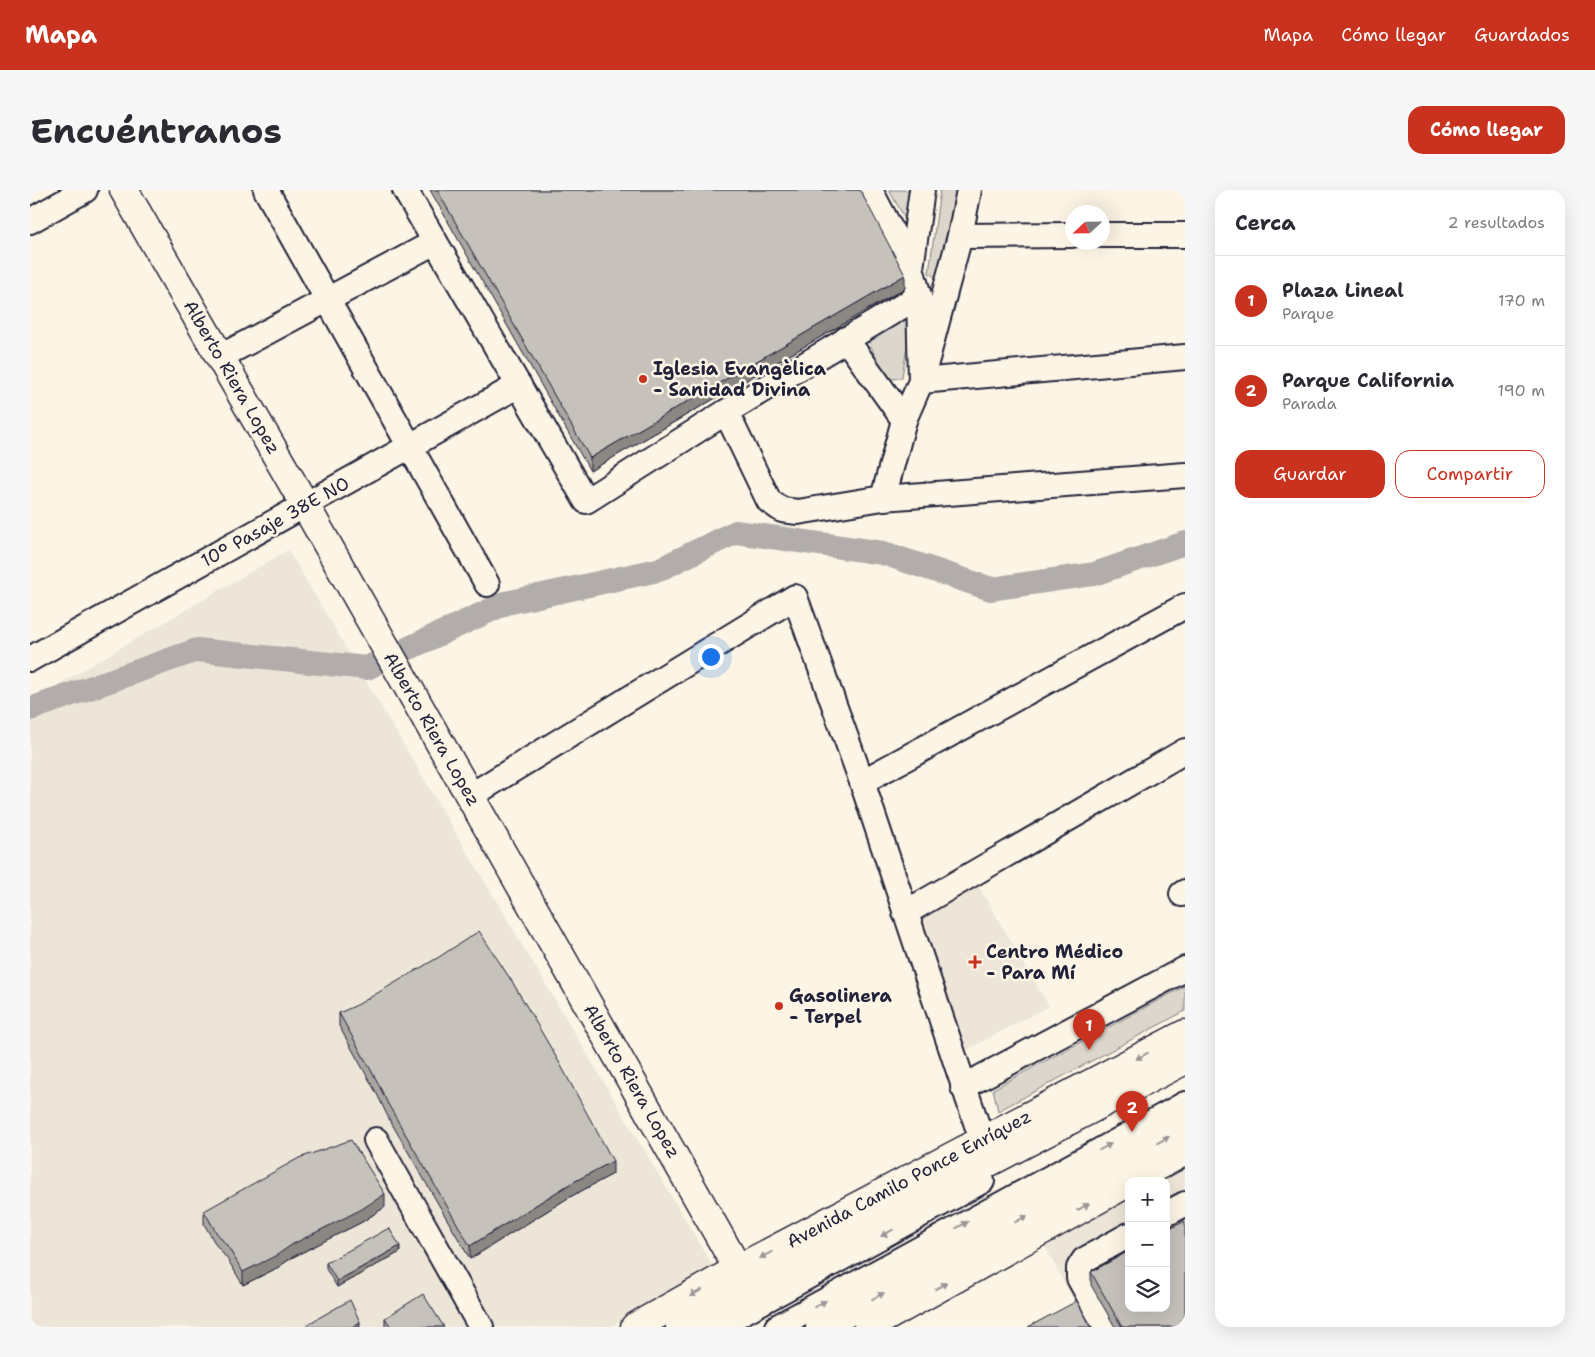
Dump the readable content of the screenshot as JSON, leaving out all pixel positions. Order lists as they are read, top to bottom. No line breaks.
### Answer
{"streets":{"main road":["Alberto Riera Lopez","Avenida Camilo Ponce Enríquez"],"street":["10° Pasaje 38E NO"]},"crossings":[["Alberto Riera Lopez","10° Pasaje 38E NO"],["Alberto Riera Lopez","Avenida Camilo Ponce Enríquez"]],"places":{"other":["Iglesia Evangèlica - Sanidad Divina","Gasolinera - Terpel"],"health":["Centro Médico - Para Mí"]},"north":"left","page":{"header":"Mapa","nav":["Mapa","Cómo llegar","Guardados"],"buttons":["Cómo llegar",["Guardar","Compartir"]],"title":"Encuéntranos","heading":["Cerca","2 resultados"],"list":[{"mark":"1","name":"Plaza Lineal","note":"Parque","value":"170 m"},{"mark":"2","name":"Parque California","note":"Parada","value":"190 m"}],"pins":["1","2"],"map_buttons":["+","−"]}}
